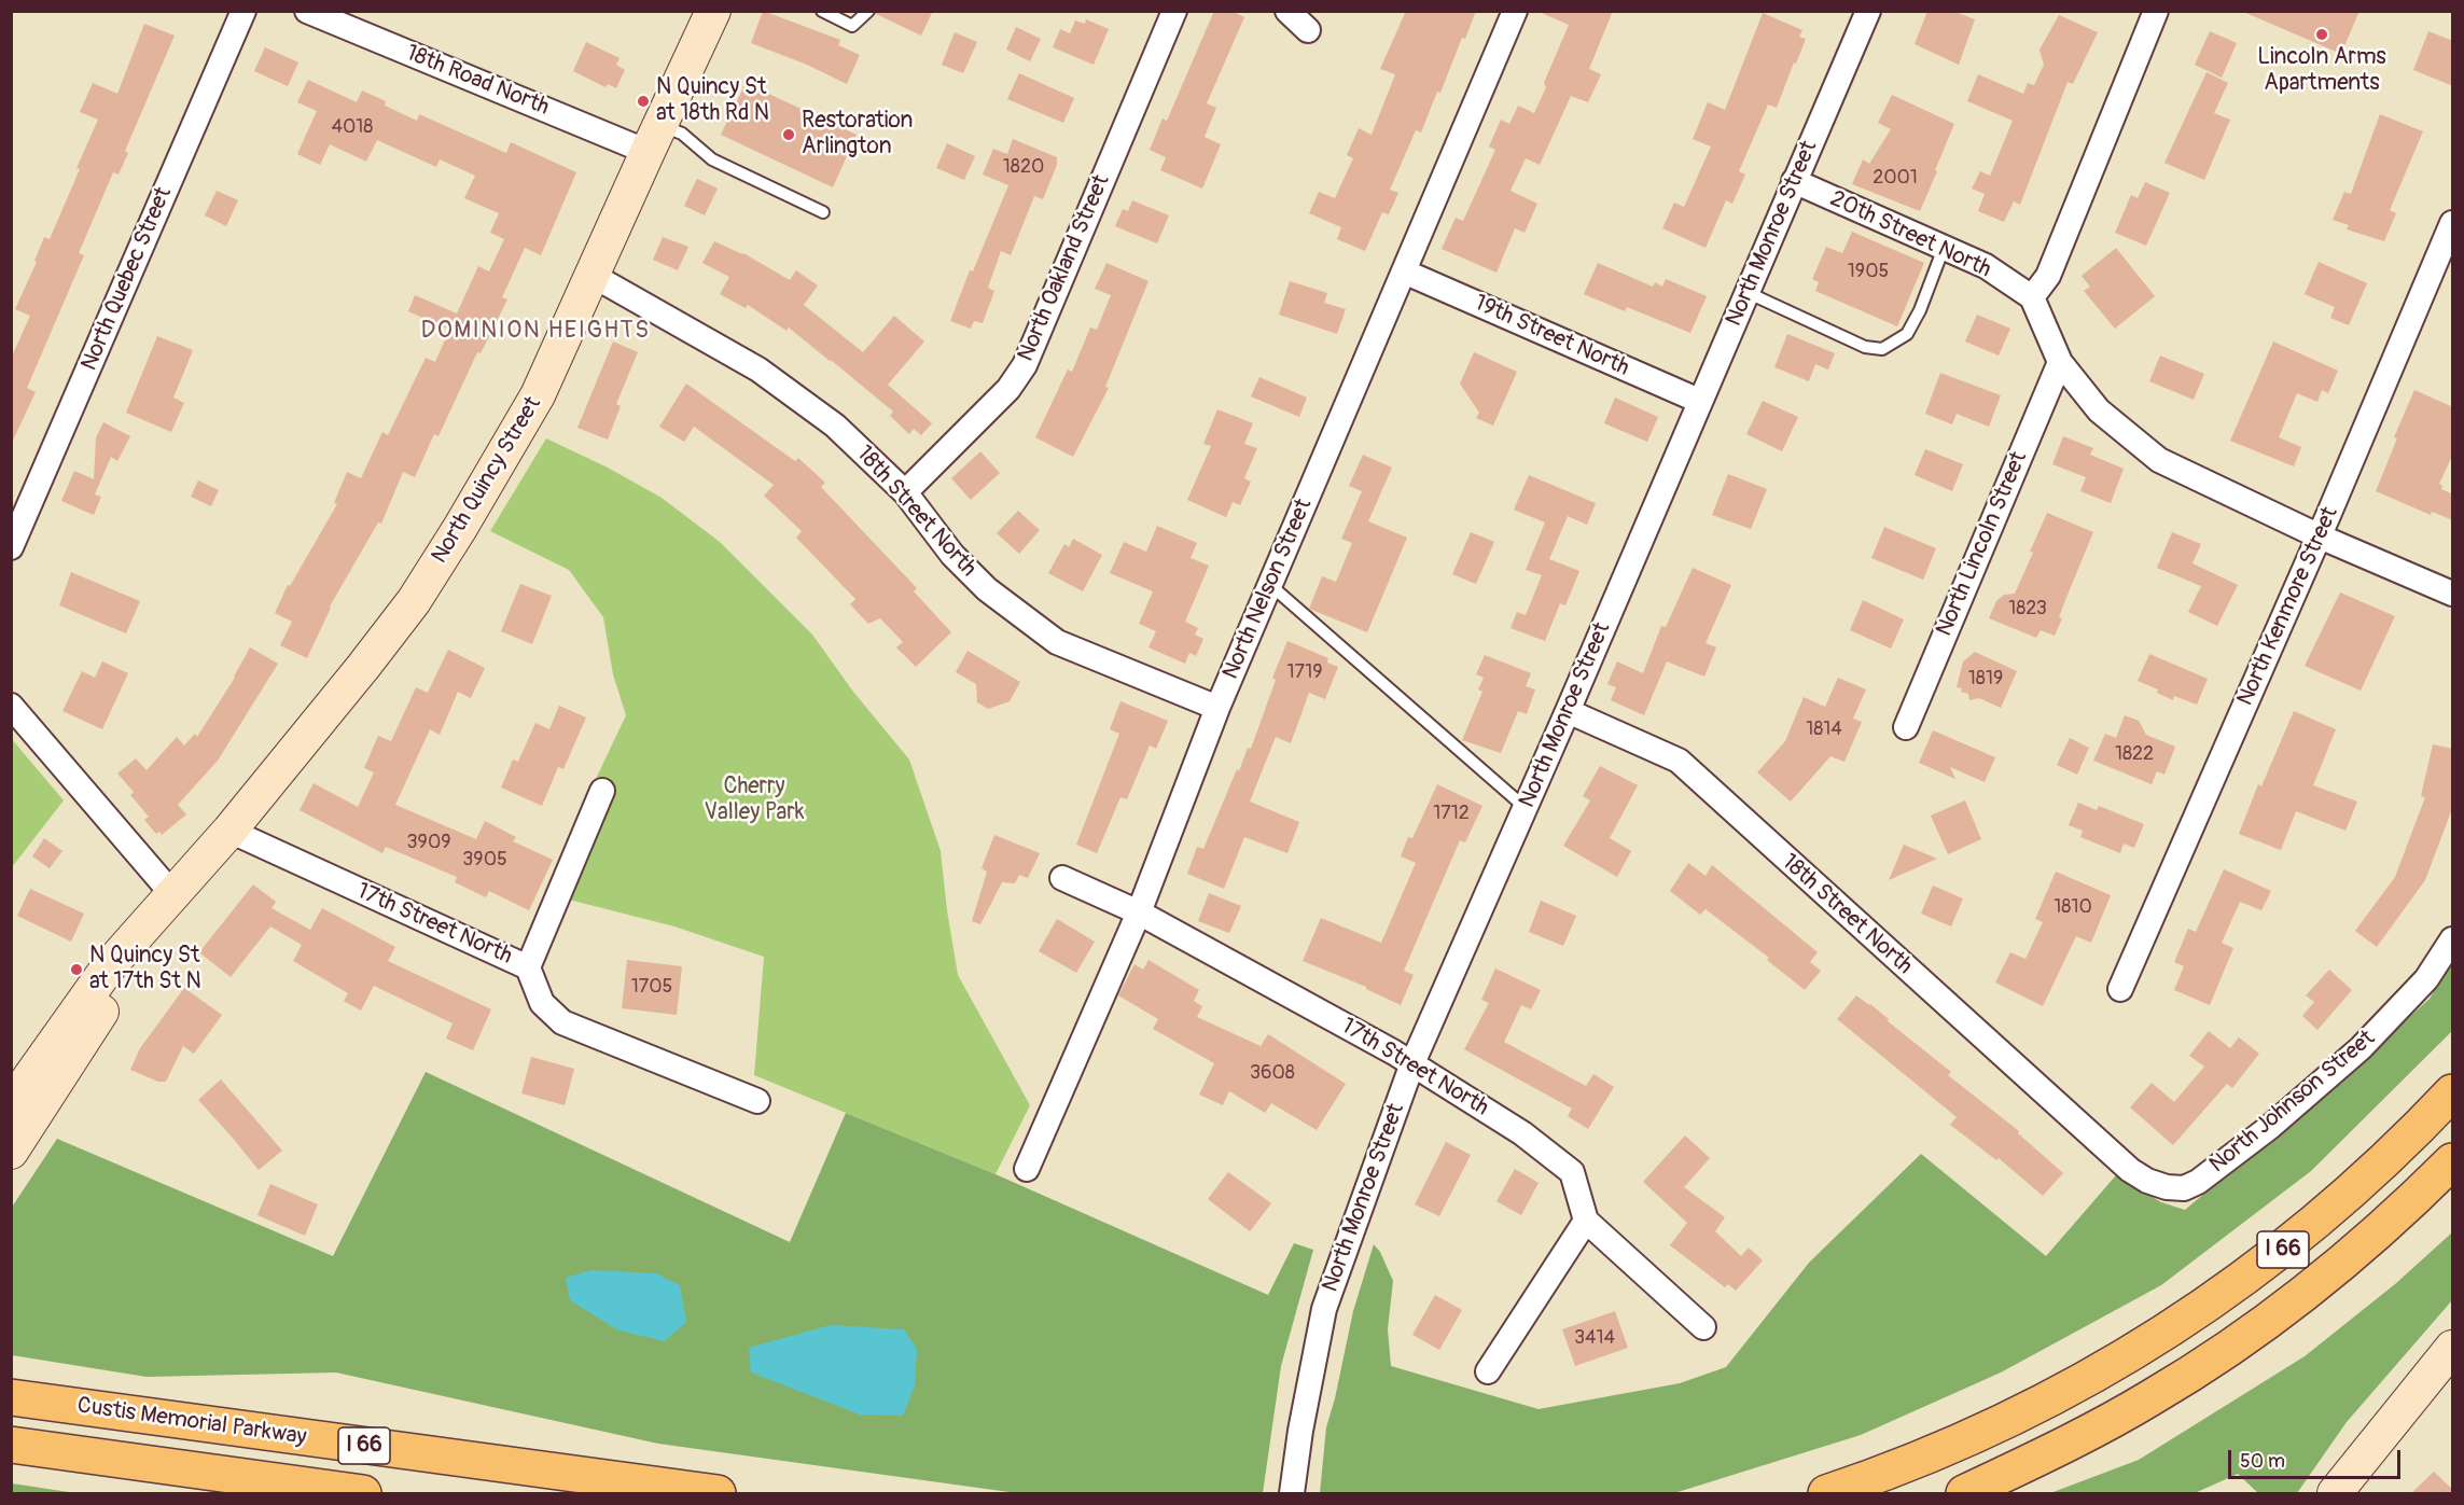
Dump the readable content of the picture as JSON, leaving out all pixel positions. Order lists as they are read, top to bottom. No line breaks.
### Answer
{"streets":{"highway":["I 66","Custis Memorial Parkway"],"main road":["North Quincy Street"],"street":["18th Road North","North Monroe Street","20th Street North","North Oakland Street","North Quebec Street","19th Street North","18th Street North","North Lincoln Street","North Nelson Street","North Kenmore Street","17th Street North","North Johnson Street"]},"crossings":[["18th Road North","North Quincy Street"],["North Monroe Street","20th Street North"],["North Monroe Street","19th Street North"],["North Monroe Street","18th Street North"],["North Monroe Street","17th Street North"],["North Oakland Street","18th Street North"],["19th Street North","North Nelson Street"],["North Quincy Street","18th Street North"],["North Quincy Street","17th Street North"],["18th Street North","North Nelson Street"],["18th Street North","North Johnson Street"],["North Nelson Street","17th Street North"]],"districts":["DOMINION HEIGHTS"],"parks":["Cherry Valley Park"],"places":["Lincoln Arms Apartments","N Quincy St at 18th Rd N","Restoration Arlington","N Quincy St at 17th St N"],"house_numbers":["4018","1820","2001","1905","1823","1719","1819","1814","1822","1712","3909","3905","1810","1705","3608","3414"],"scale_bar":"50 m"}
